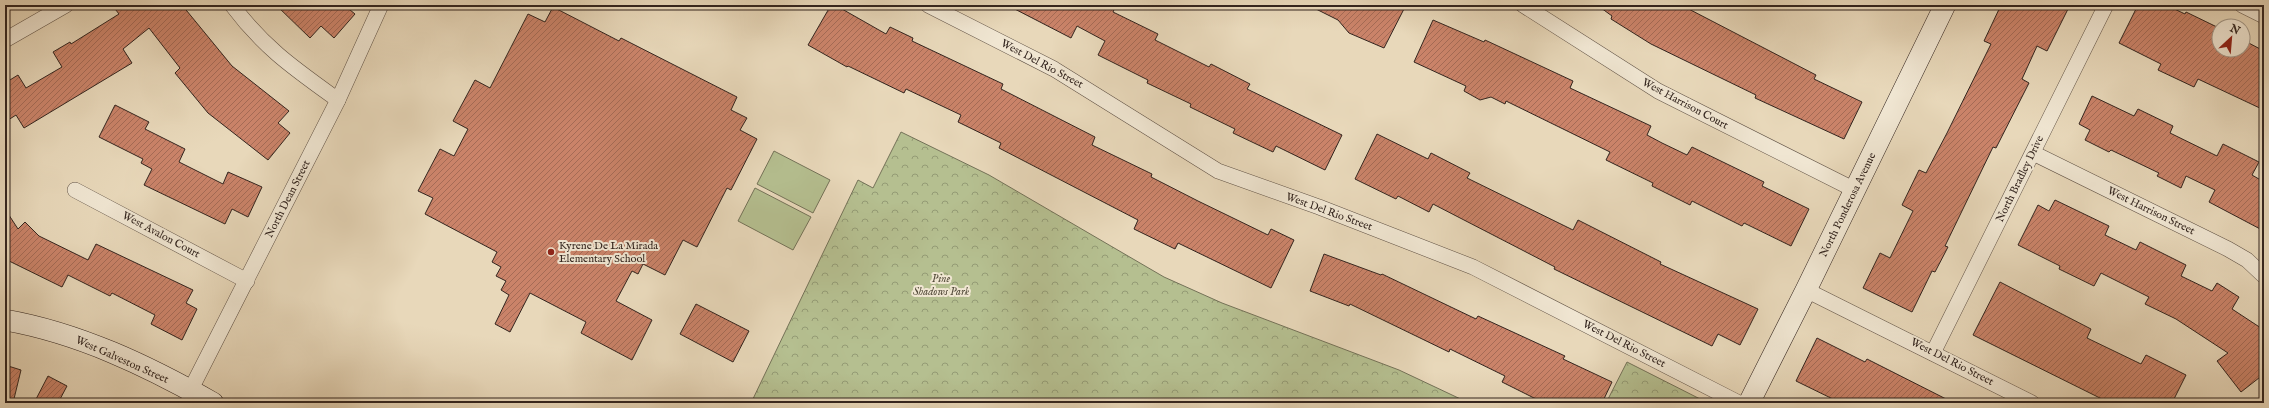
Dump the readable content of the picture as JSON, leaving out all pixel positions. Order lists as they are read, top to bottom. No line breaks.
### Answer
{"streets":{"street":["West Del Rio Street","West Harrison Court","North Bradley Drive","North Dean Street","North Ponderosa Avenue","West Harrison Street","West Avalon Court","West Galveston Street"]},"crossings":[["West Del Rio Street","North Bradley Drive"],["West Del Rio Street","North Ponderosa Avenue"],["West Harrison Court","North Ponderosa Avenue"],["North Bradley Drive","West Harrison Street"],["North Dean Street","West Avalon Court"],["North Dean Street","West Galveston Street"]],"parks":["Pine Shadows Park"],"places":["Kyrene De La Mirada Elementary School"],"north":"top right"}
